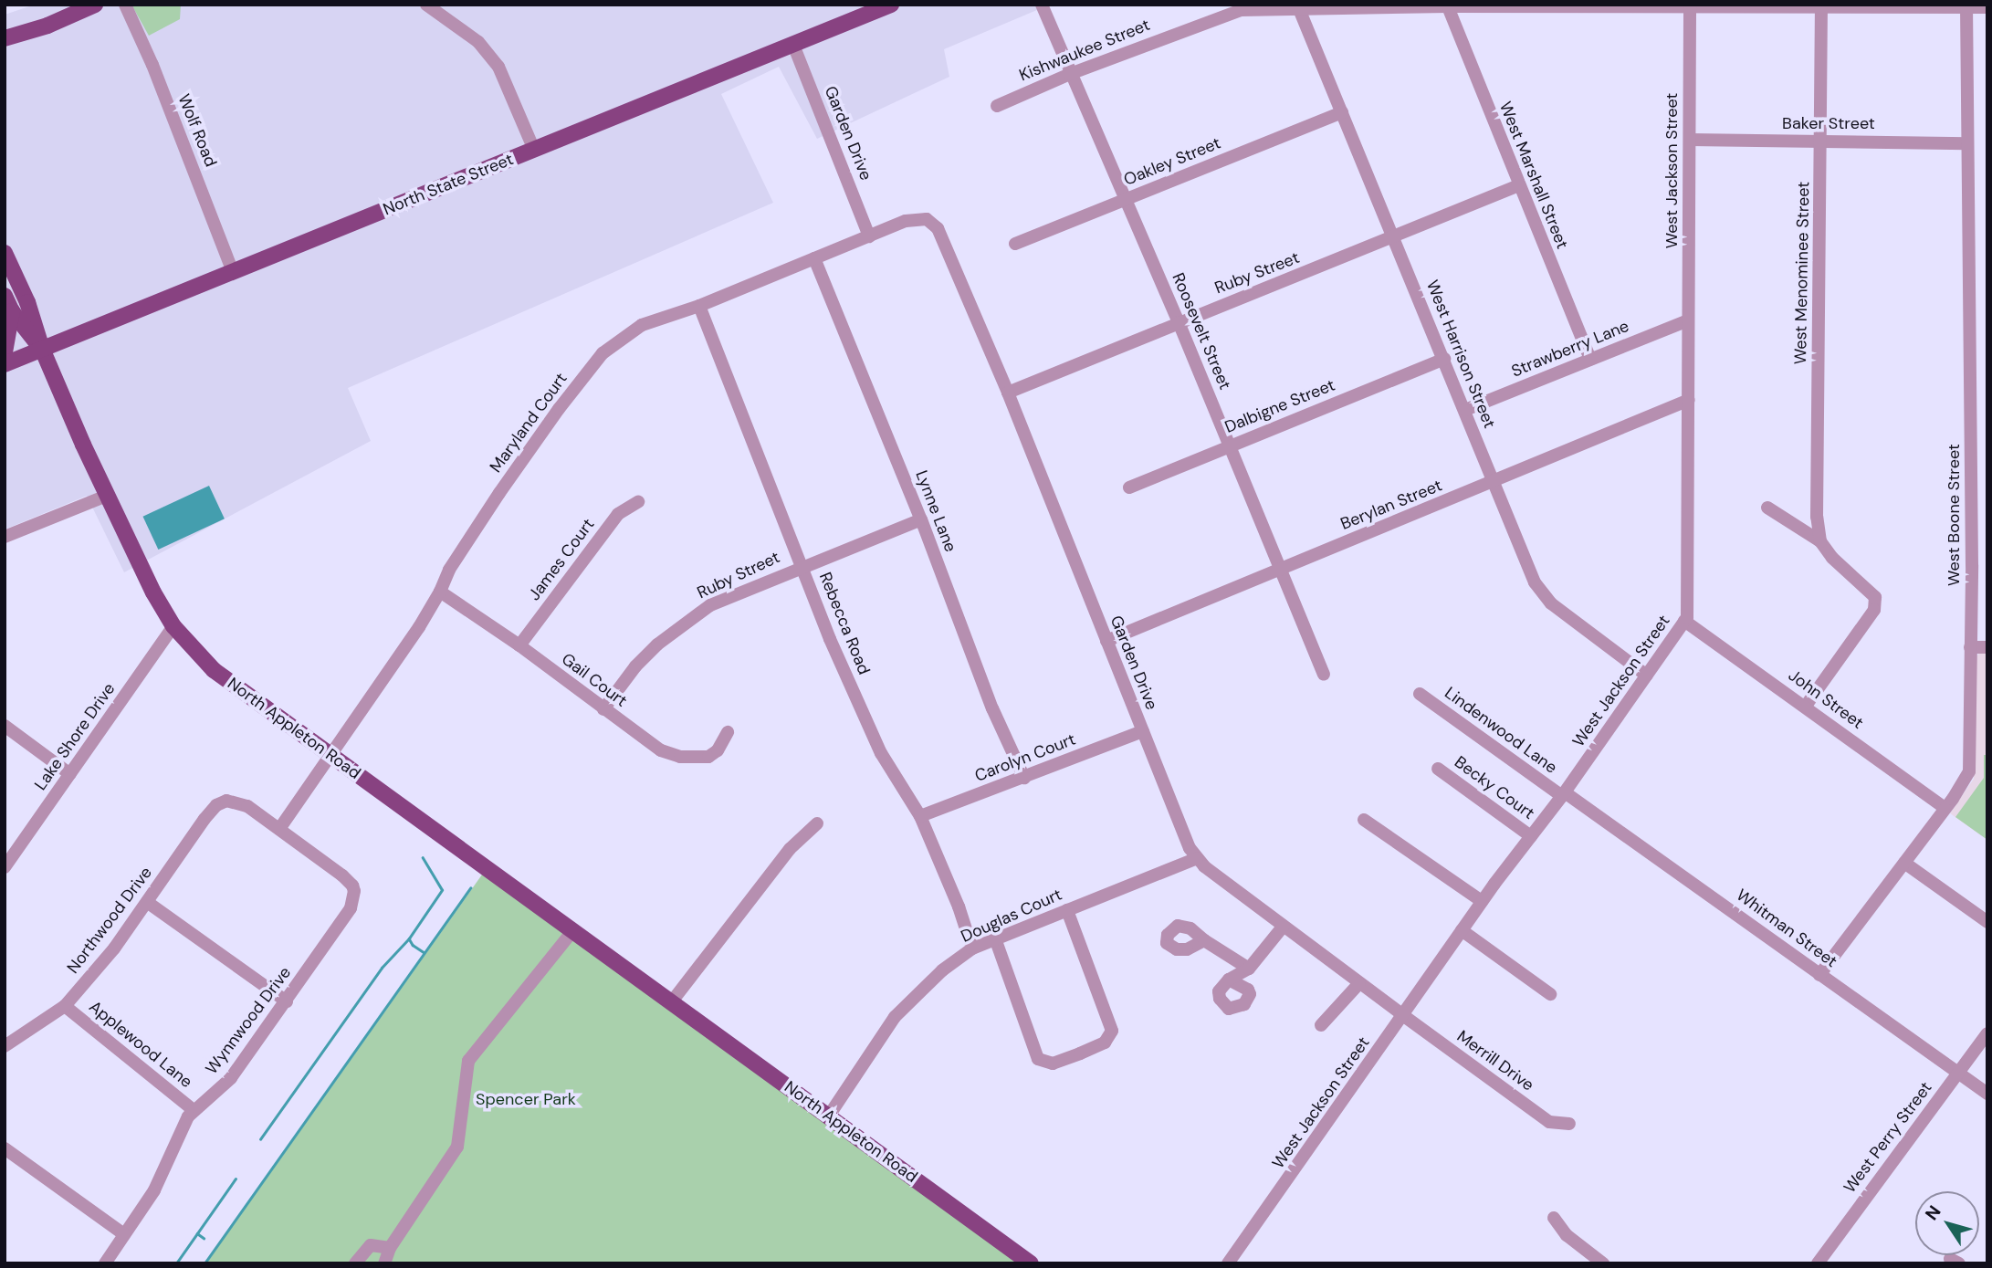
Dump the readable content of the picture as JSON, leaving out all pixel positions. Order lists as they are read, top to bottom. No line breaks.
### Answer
{"streets":{"main road":["North State Street","North Appleton Road"],"street":["Kishwaukee Street","Baker Street","Wolf Road","Garden Drive","Oakley Street","West Jackson Street","West Marshall Street","Ruby Street","West Menominee Street","Roosevelt Street","Strawberry Lane","West Harrison Street","Dalbigne Street","Maryland Court","Berylan Street","Lynne Lane","West Boone Street","James Court","Rebecca Road","Gail Court","John Street","Lindenwood Lane","Lake Shore Drive","Carolyn Court","Becky Court","Douglas Court","Northwood Drive","Whitman Street","Wynnwood Drive","Applewood Lane","Merrill Drive","West Perry Street"]},"crossings":[["Kishwaukee Street","West Jackson Street"],["Kishwaukee Street","West Marshall Street"],["Kishwaukee Street","West Menominee Street"],["Kishwaukee Street","Roosevelt Street"],["Kishwaukee Street","West Harrison Street"],["Kishwaukee Street","West Boone Street"],["Baker Street","West Jackson Street"],["Baker Street","West Menominee Street"],["Baker Street","West Boone Street"],["Wolf Road","North State Street"],["Garden Drive","West Jackson Street"],["Garden Drive","North State Street"],["Garden Drive","Ruby Street"],["Garden Drive","Maryland Court"],["Garden Drive","Berylan Street"],["Garden Drive","Carolyn Court"],["Garden Drive","Douglas Court"],["Garden Drive","Merrill Drive"],["Oakley Street","Roosevelt Street"],["Oakley Street","West Harrison Street"],["West Jackson Street","Strawberry Lane"],["West Jackson Street","West Harrison Street"],["West Jackson Street","Berylan Street"],["West Jackson Street","John Street"],["West Jackson Street","Lindenwood Lane"],["West Jackson Street","Becky Court"],["West Jackson Street","Whitman Street"],["West Jackson Street","Merrill Drive"],["West Marshall Street","Ruby Street"],["West Marshall Street","Strawberry Lane"],["North State Street","North Appleton Road"],["Ruby Street","Roosevelt Street"],["Ruby Street","West Harrison Street"],["Ruby Street","Lynne Lane"],["Ruby Street","Rebecca Road"],["Ruby Street","Gail Court"],["Roosevelt Street","Dalbigne Street"],["Roosevelt Street","Berylan Street"],["Strawberry Lane","West Harrison Street"],["West Harrison Street","Dalbigne Street"],["West Harrison Street","Berylan Street"],["Maryland Court","Lynne Lane"],["Maryland Court","Rebecca Road"],["Maryland Court","Gail Court"],["Maryland Court","North Appleton Road"],["Maryland Court","Northwood Drive"],["Maryland Court","Wynnwood Drive"],["Lynne Lane","Carolyn Court"],["West Boone Street","John Street"],["West Boone Street","Whitman Street"],["James Court","Gail Court"],["Rebecca Road","Carolyn Court"],["Rebecca Road","Douglas Court"],["North Appleton Road","Lake Shore Drive"],["North Appleton Road","Douglas Court"],["Lindenwood Lane","Whitman Street"],["Northwood Drive","Wynnwood Drive"],["Northwood Drive","Applewood Lane"],["Whitman Street","West Perry Street"],["Wynnwood Drive","Applewood Lane"]],"parks":["Spencer Park"],"north":"top left"}
